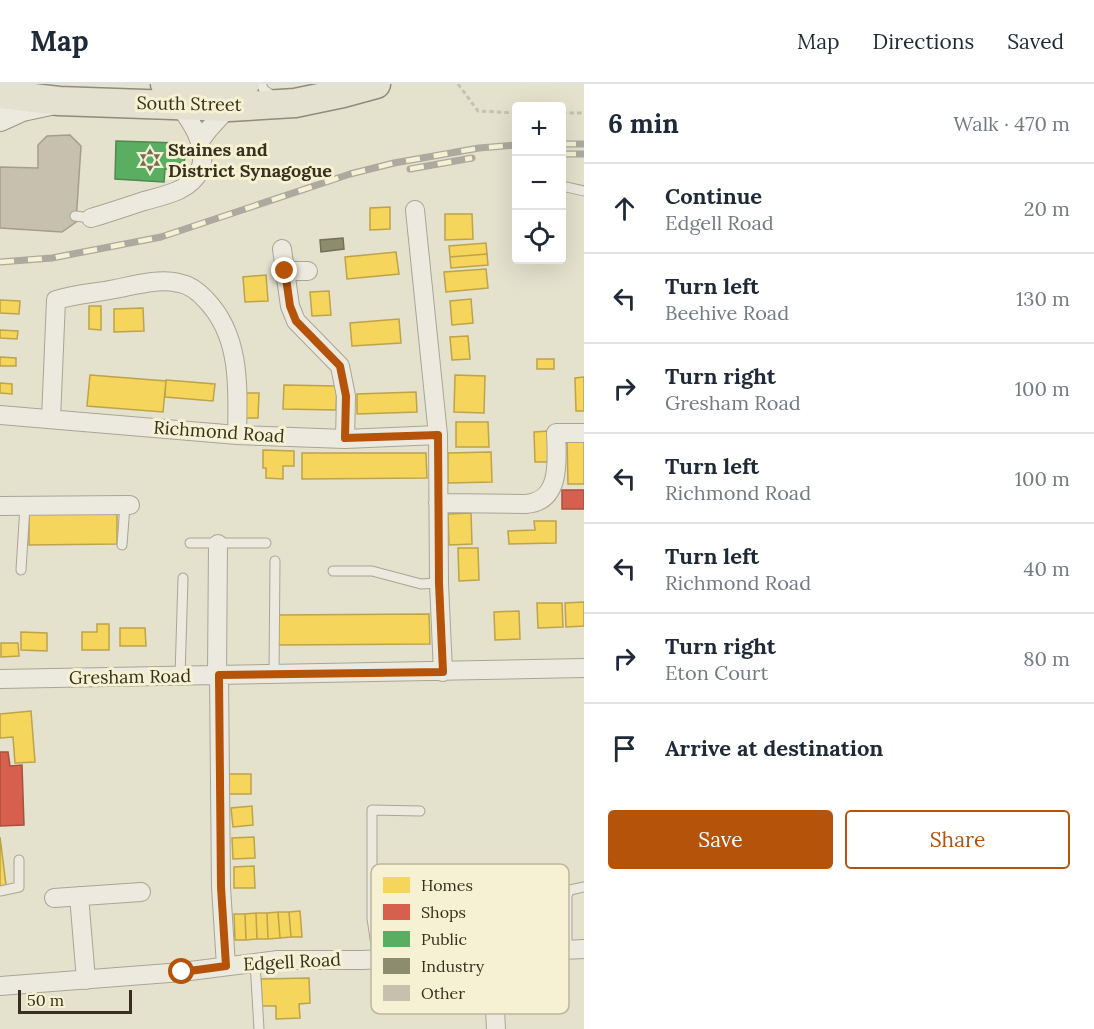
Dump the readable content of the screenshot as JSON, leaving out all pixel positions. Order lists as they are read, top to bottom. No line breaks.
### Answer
{"streets":{"main road":["South Street"],"street":["Richmond Road","Gresham Road","Edgell Road"]},"places":{"synagogue":["Staines and District Synagogue"]},"legend":["Homes","Shops","Public","Industry","Other"],"scale_bar":"50 m","page":{"header":"Map","nav":["Map","Directions","Saved"],"heading":["6 min","Walk · 470 m"],"map_buttons":["+","−"],"list":[["Continue","Edgell Road","20 m"],["Turn left","Beehive Road","130 m"],["Turn right","Gresham Road","100 m"],["Turn left","Richmond Road","100 m"],["Turn left","Richmond Road","40 m"],["Turn right","Eton Court","80 m"],"Arrive at destination"],"buttons":["Save","Share"],"scale":"50 m"}}
